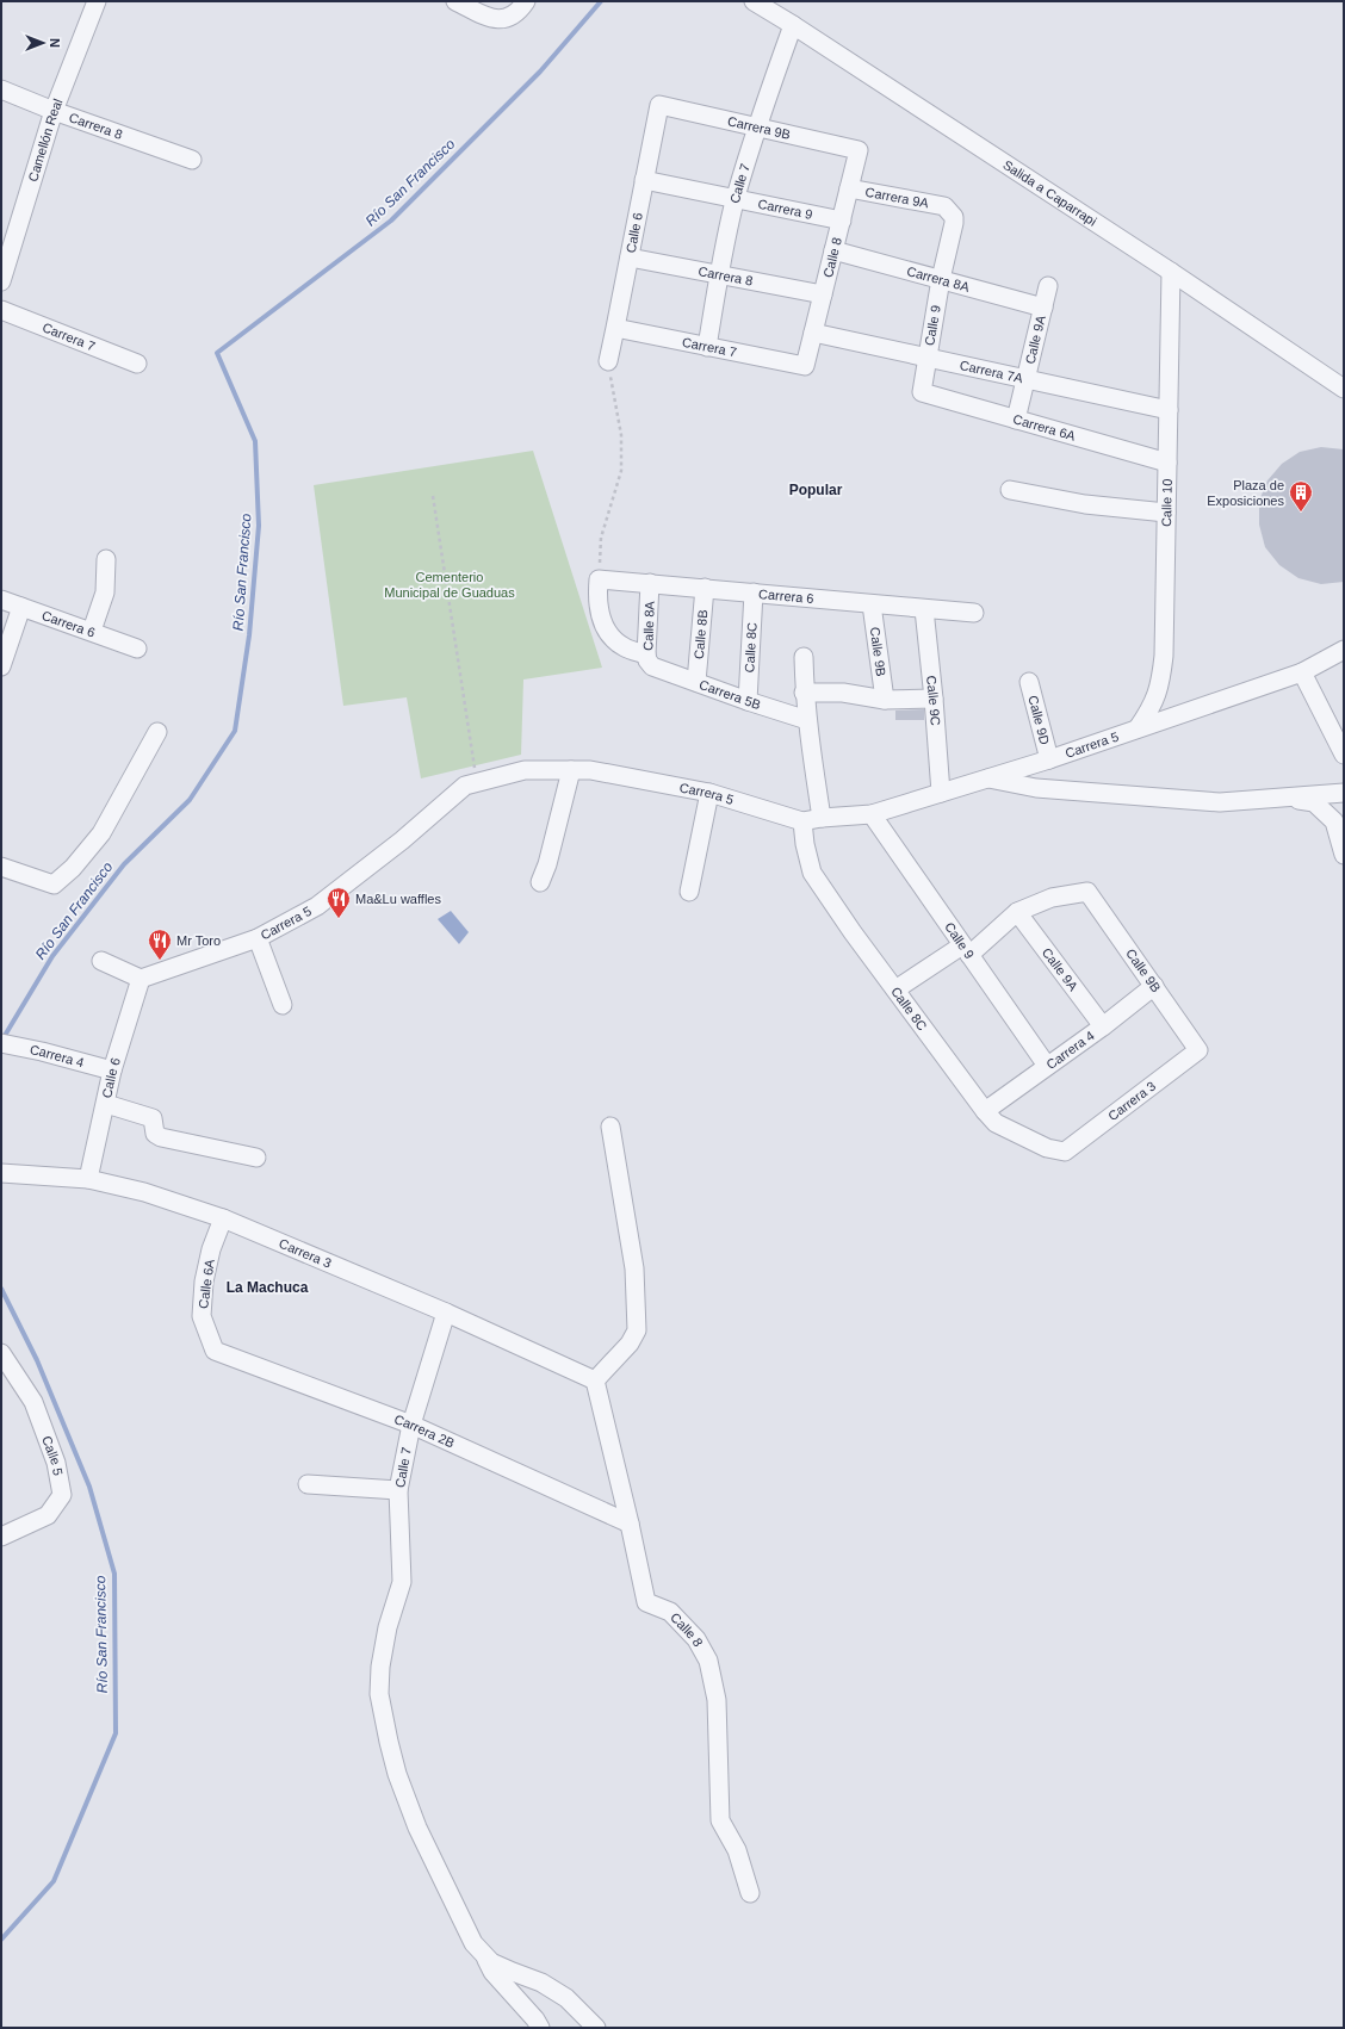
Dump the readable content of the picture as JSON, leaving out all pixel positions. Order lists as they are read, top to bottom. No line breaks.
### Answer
{"streets":{"street":["Carrera 8","Carrera 9B","Camellón Real","Calle 7","Salida a Caparrapi","Carrera 9A","Carrera 9","Calle 6","Calle 8","Carrera 8A","Calle 9","Carrera 7","Calle 9A","Carrera 7A","Carrera 6A","Calle 10","Carrera 6","Calle 8A","Calle 8B","Calle 8C","Calle 9B","Carrera 5B","Calle 9C","Calle 9D","Carrera 5","Carrera 4","Carrera 3","Calle 6A","Carrera 2B","Calle 5"]},"crossings":[["Carrera 8","Camellón Real"],["Carrera 8","Calle 7"],["Carrera 8","Calle 6"],["Carrera 8","Calle 8"],["Carrera 9B","Calle 7"],["Carrera 9B","Calle 6"],["Carrera 9B","Calle 8"],["Calle 7","Salida a Caparrapi"],["Calle 7","Carrera 9"],["Calle 7","Carrera 7"],["Calle 7","Carrera 3"],["Calle 7","Carrera 2B"],["Salida a Caparrapi","Calle 10"],["Carrera 9A","Calle 8"],["Carrera 9A","Calle 9"],["Carrera 9","Calle 6"],["Carrera 9","Calle 8"],["Calle 6","Carrera 7"],["Calle 6","Carrera 5"],["Calle 6","Carrera 4"],["Calle 6","Carrera 3"],["Calle 8","Carrera 8A"],["Calle 8","Carrera 7"],["Calle 8","Carrera 7A"],["Calle 8","Carrera 3"],["Calle 8","Carrera 2B"],["Carrera 8A","Calle 9"],["Carrera 8A","Calle 9A"],["Calle 9","Carrera 7A"],["Calle 9","Carrera 6A"],["Calle 9","Carrera 5"],["Calle 9","Carrera 4"],["Calle 9A","Carrera 7A"],["Calle 9A","Carrera 6A"],["Calle 9A","Calle 9B"],["Calle 9A","Carrera 4"],["Carrera 7A","Calle 10"],["Carrera 6A","Calle 10"],["Calle 10","Carrera 5"],["Carrera 6","Calle 8A"],["Carrera 6","Calle 8B"],["Carrera 6","Calle 8C"],["Carrera 6","Calle 9B"],["Carrera 6","Calle 9C"],["Calle 8A","Carrera 5B"],["Calle 8B","Carrera 5B"],["Calle 8C","Carrera 5B"],["Calle 8C","Carrera 5"],["Calle 8C","Carrera 4"],["Calle 8C","Carrera 3"],["Calle 9B","Carrera 4"],["Calle 9B","Carrera 3"],["Calle 9C","Carrera 5"],["Calle 9D","Carrera 5"],["Carrera 3","Calle 6A"],["Calle 6A","Carrera 2B"]],"districts":["Popular","La Machuca"],"water":["Río San Francisco"],"parks":["Cementerio Municipal de Guaduas"],"places":{"building":["Plaza de Exposiciones"],"restaurant":["Ma&Lu waffles","Mr Toro"]},"north":"right"}
